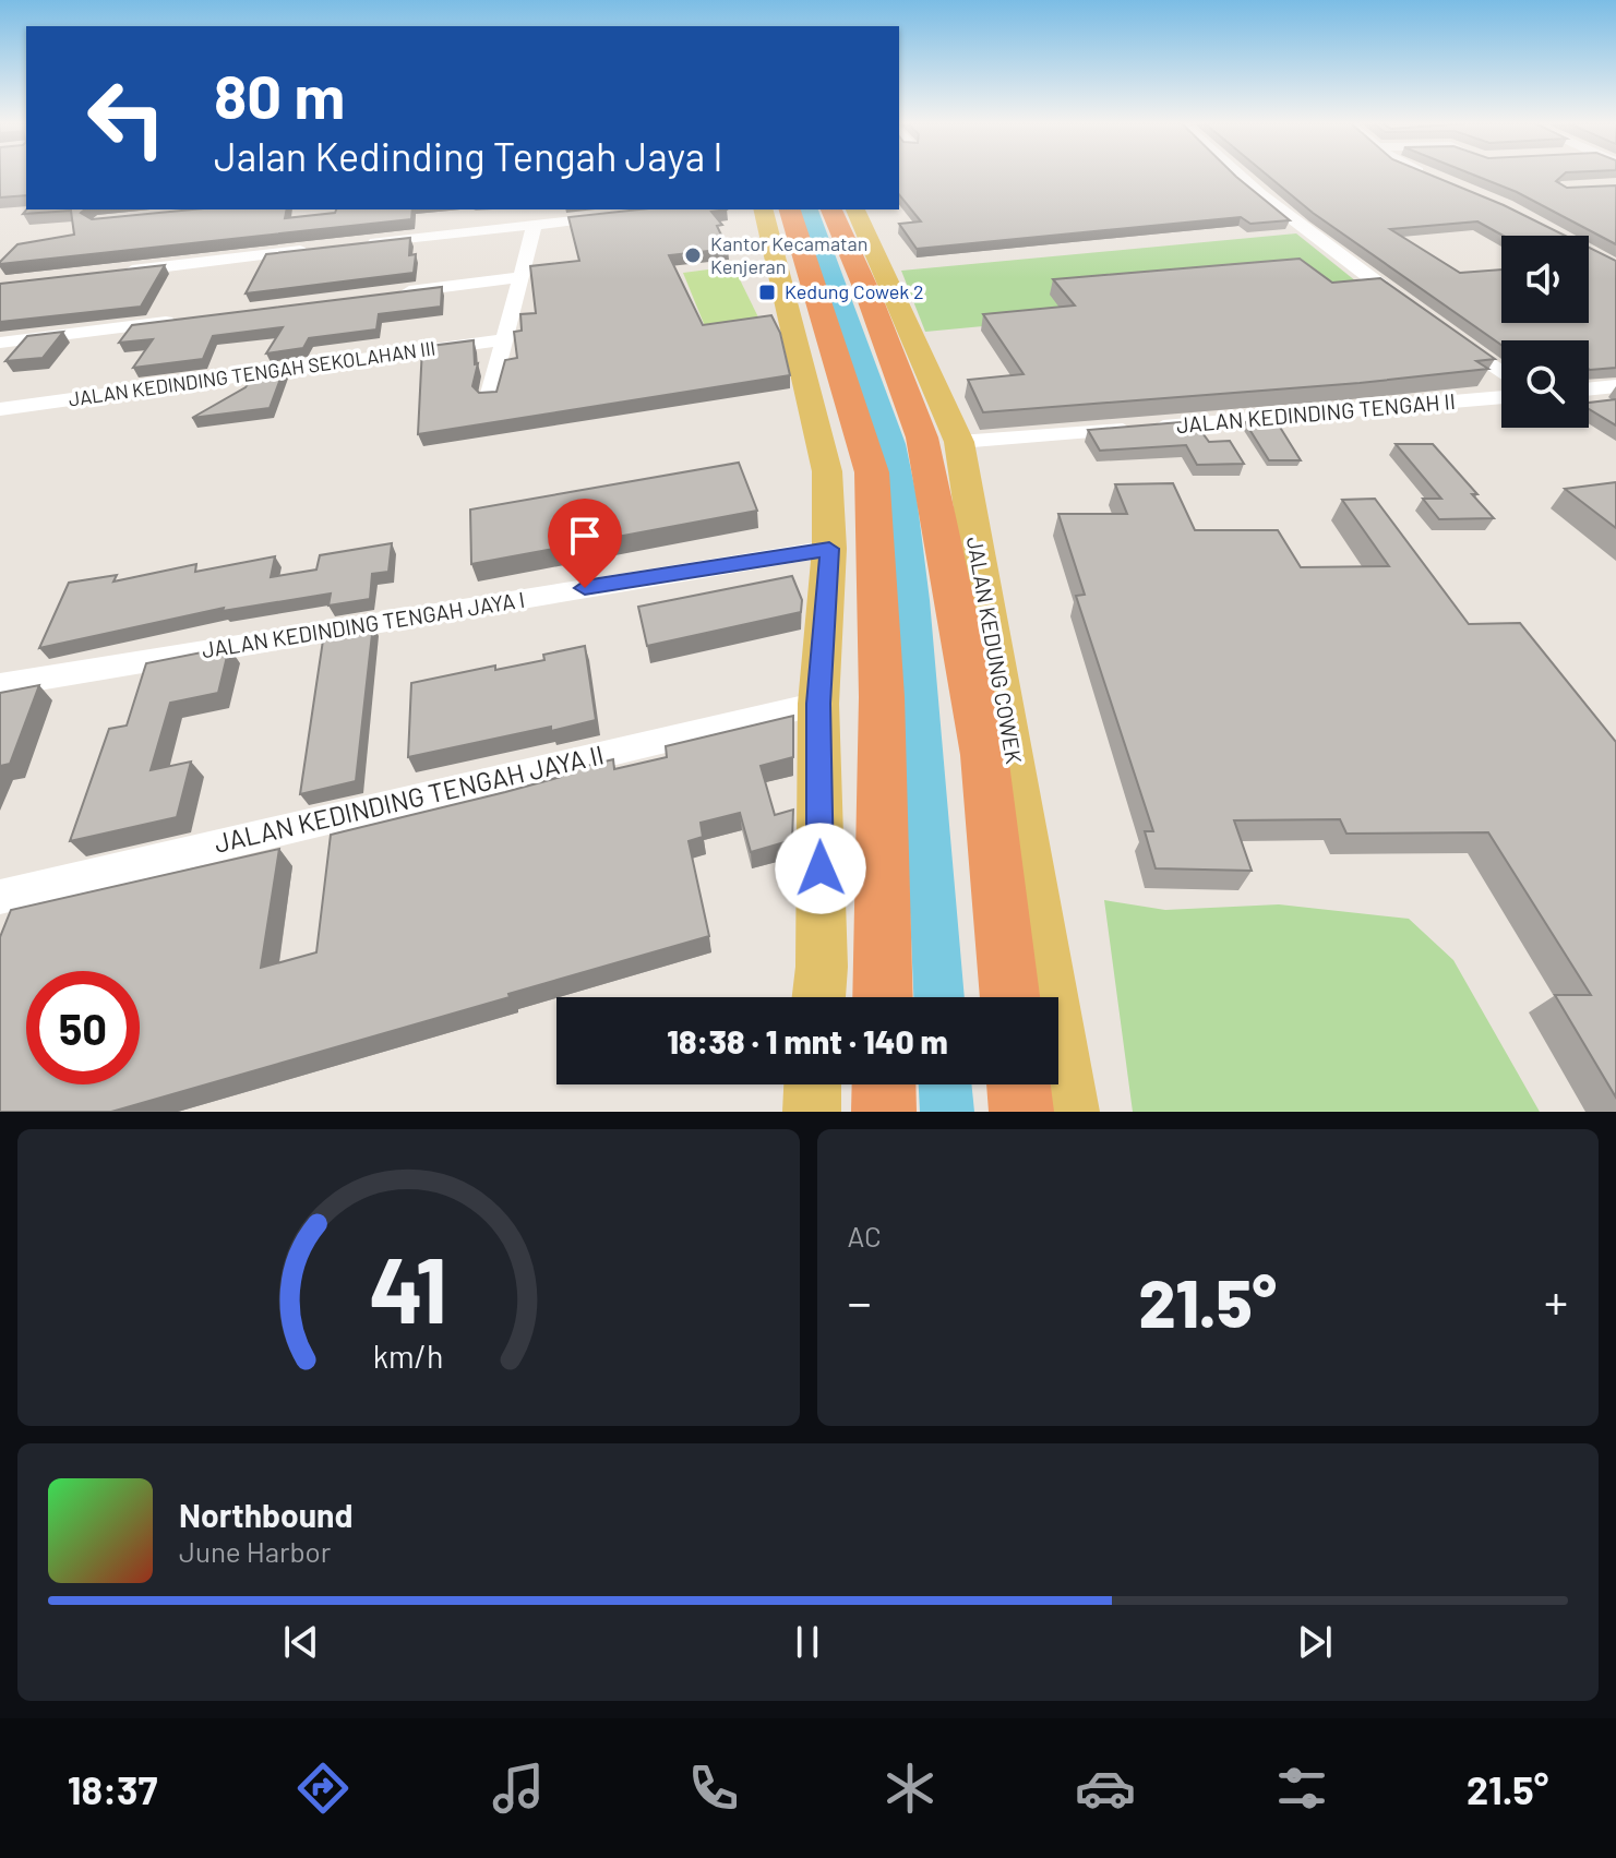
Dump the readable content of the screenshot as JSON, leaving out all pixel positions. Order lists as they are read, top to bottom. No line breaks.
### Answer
{"streets":{"highway":["JALAN KEDUNG COWEK"],"street":["JALAN KEDINDING TENGAH SEKOLAHAN III","JALAN KEDINDING TENGAH II","JALAN KEDINDING TENGAH JAYA I","JALAN KEDINDING TENGAH JAYA II"]},"crossings":[["JALAN KEDINDING TENGAH II","JALAN KEDUNG COWEK"]],"places":{"other":["Kantor Kecamatan Kenjeran"],"transit":["Kedung Cowek 2"]},"page":{"turn":["80 m","Jalan Kedinding Tengah Jaya I"],"limit":"50","trip":"18:38 · 1 mnt · 140 m","tile":"AC","heat":["−","21.5°","+"],"song":["Northbound","June Harbor"],"tabs":["18:37","21.5°"],"gauge":["41","km/h"]}}
